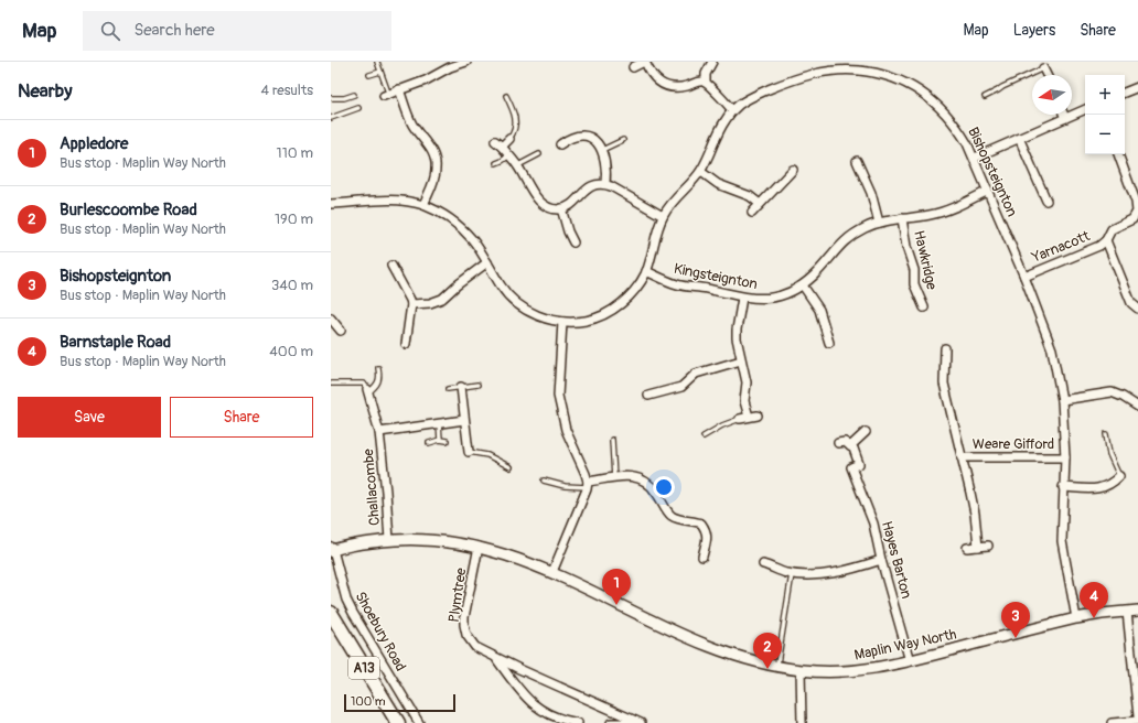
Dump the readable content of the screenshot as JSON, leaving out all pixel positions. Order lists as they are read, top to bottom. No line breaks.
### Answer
{"streets":{"main road":["A13"],"street":["Bishopsteignton","Yarnacott","Hawkridge","Kingsteignton","Weare Gifford","Challacombe","Hayes Barton","Plymtree","Shoebury Road","Maplin Way North"]},"crossings":[["Bishopsteignton","Yarnacott"],["Bishopsteignton","Kingsteignton"],["Bishopsteignton","Weare Gifford"],["Bishopsteignton","Maplin Way North"],["Hawkridge","Kingsteignton"],["Challacombe","Maplin Way North"],["Hayes Barton","Maplin Way North"],["Plymtree","Maplin Way North"],["Shoebury Road","Maplin Way North"]],"scale_bar":"100 m","north":"left","page":{"header":"Map","search":"Search here","nav":["Map","Layers","Share"],"heading":["Nearby","4 results"],"map_buttons":["+","−"],"list":[{"mark":"1","name":"Appledore","note":"Bus stop · Maplin Way North","value":"110 m"},{"mark":"2","name":"Burlescoombe Road","note":"Bus stop · Maplin Way North","value":"190 m"},{"mark":"3","name":"Bishopsteignton","note":"Bus stop · Maplin Way North","value":"340 m"},{"mark":"4","name":"Barnstaple Road","note":"Bus stop · Maplin Way North","value":"400 m"}],"buttons":["Save","Share"],"pins":["1","4","3","2"],"scale":"100 m"}}
